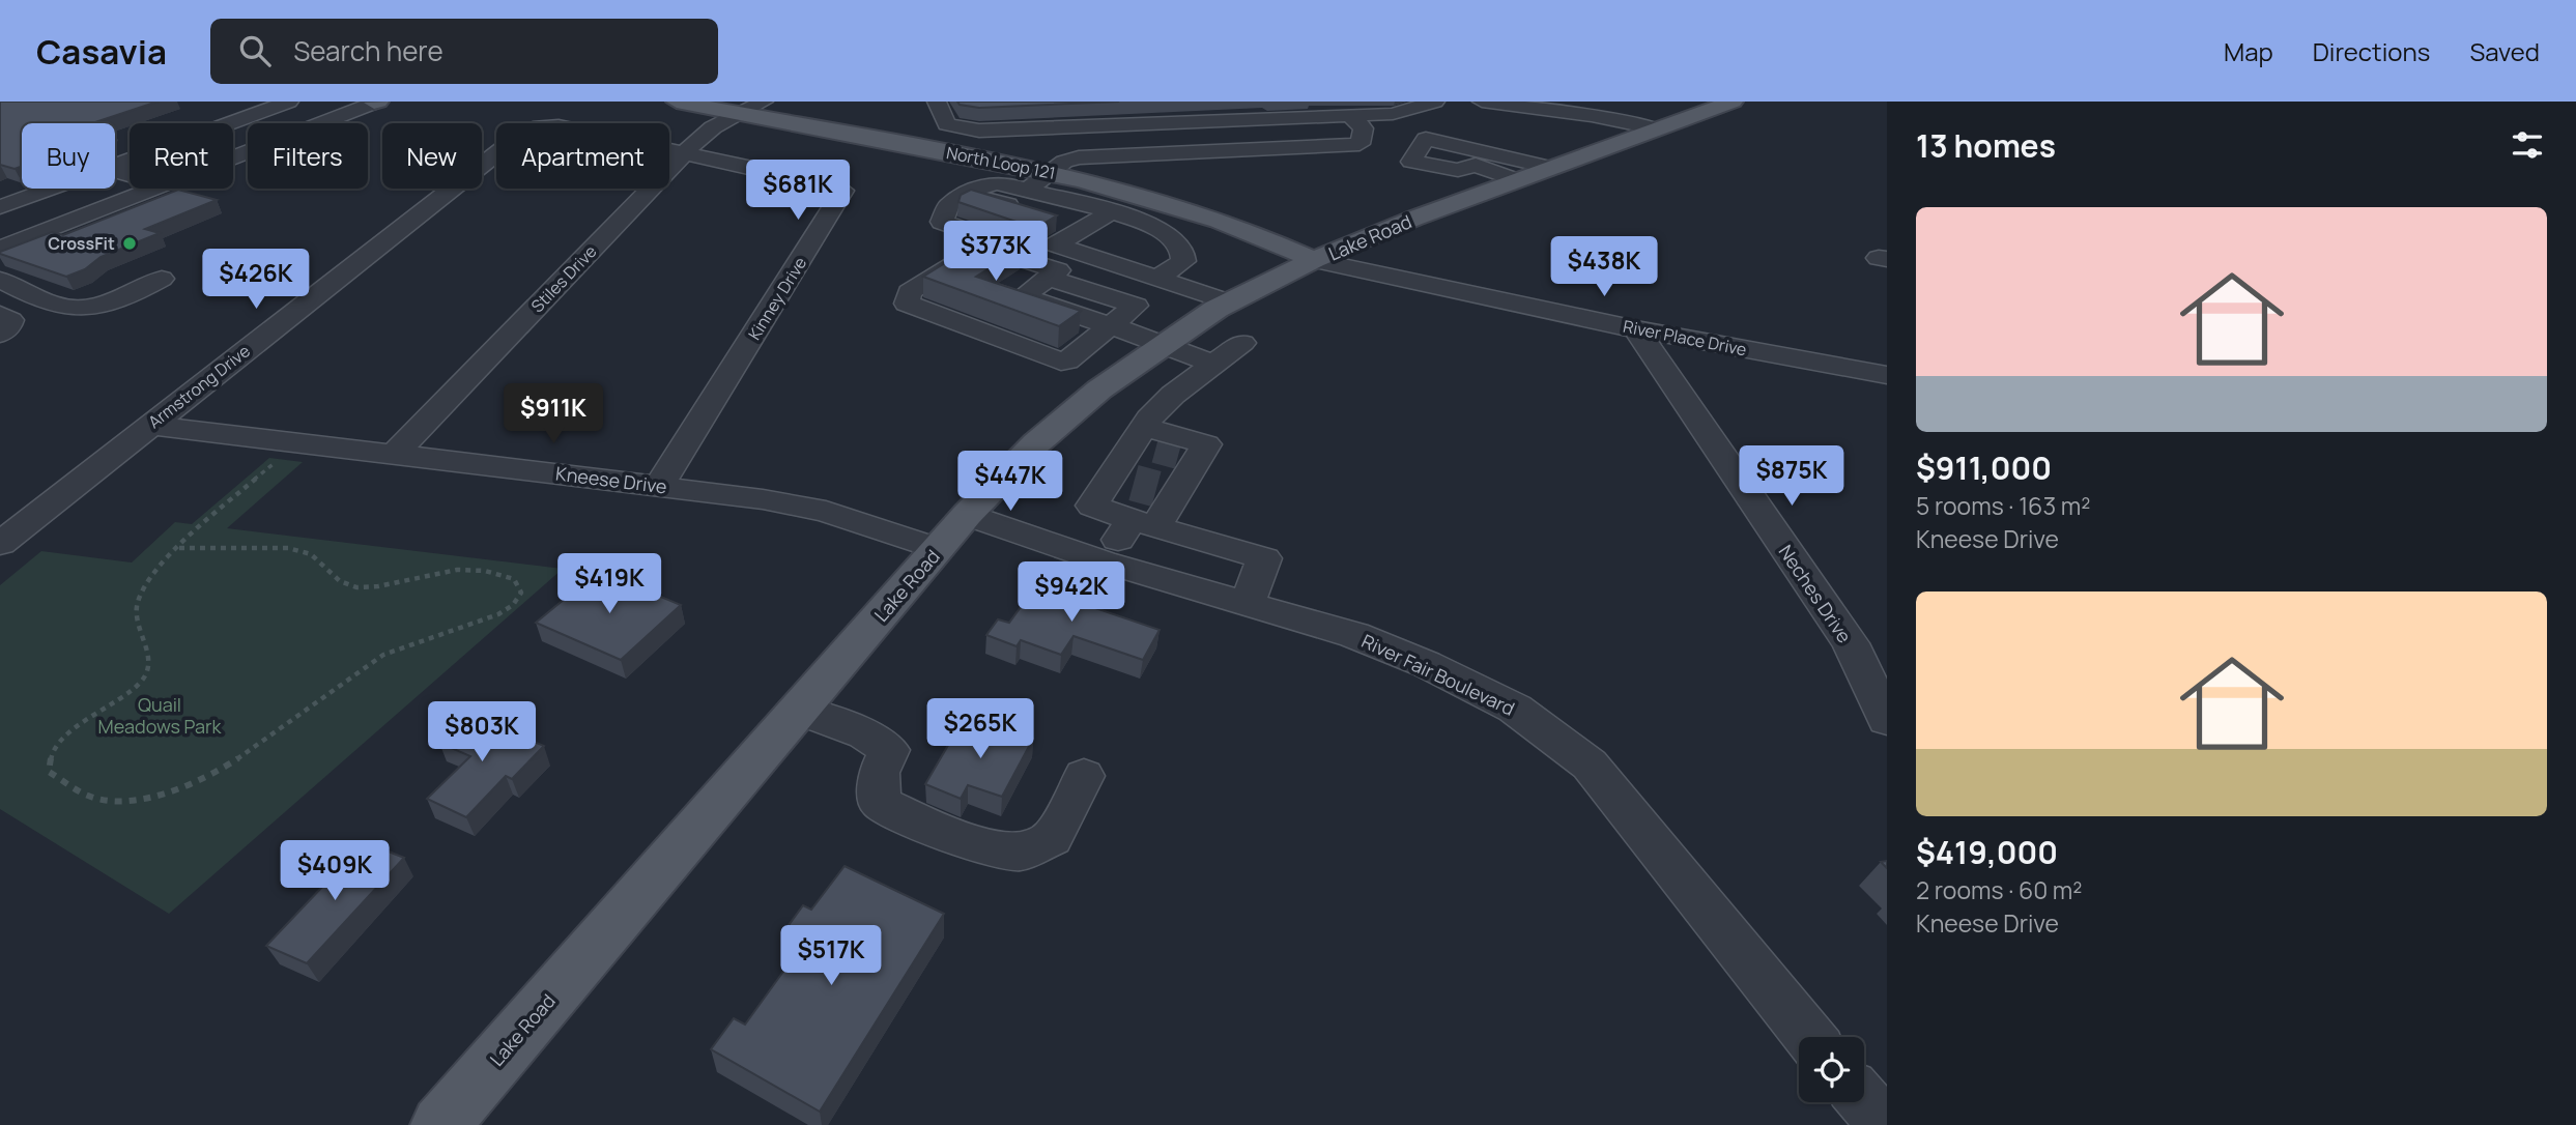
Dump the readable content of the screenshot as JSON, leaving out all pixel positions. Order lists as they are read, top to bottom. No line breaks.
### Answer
{"streets":{"main road":["North Loop 121","Lake Road"],"street":["Stiles Drive","Kinney Drive","River Place Drive","Armstrong Drive","Kneese Drive","Neches Drive","River Fair Boulevard"]},"crossings":[["North Loop 121","Lake Road"],["North Loop 121","Stiles Drive"],["North Loop 121","River Place Drive"],["Lake Road","River Place Drive"],["Lake Road","Kneese Drive"],["Lake Road","River Fair Boulevard"],["Stiles Drive","Kinney Drive"],["Stiles Drive","Kneese Drive"],["Kinney Drive","Kneese Drive"],["River Place Drive","Neches Drive"],["Armstrong Drive","Kneese Drive"]],"parks":["Quail Meadows Park"],"places":["CrossFit"],"page":{"header":"Casavia","search":"Search here","nav":["Map","Directions","Saved"],"heading":"13 homes","chip":["Buy","Rent","Filters","New","Apartment"],"price":["$681K","$373K","$438K","$426K","$911K","$875K","$447K","$419K","$942K","$265K","$803K","$409K","$517K"],"list":[{"name":"$911,000","note":"5 rooms · 163 m² · Kneese Drive"},{"name":"$419,000","note":"2 rooms · 60 m² · Kneese Drive"}]}}
